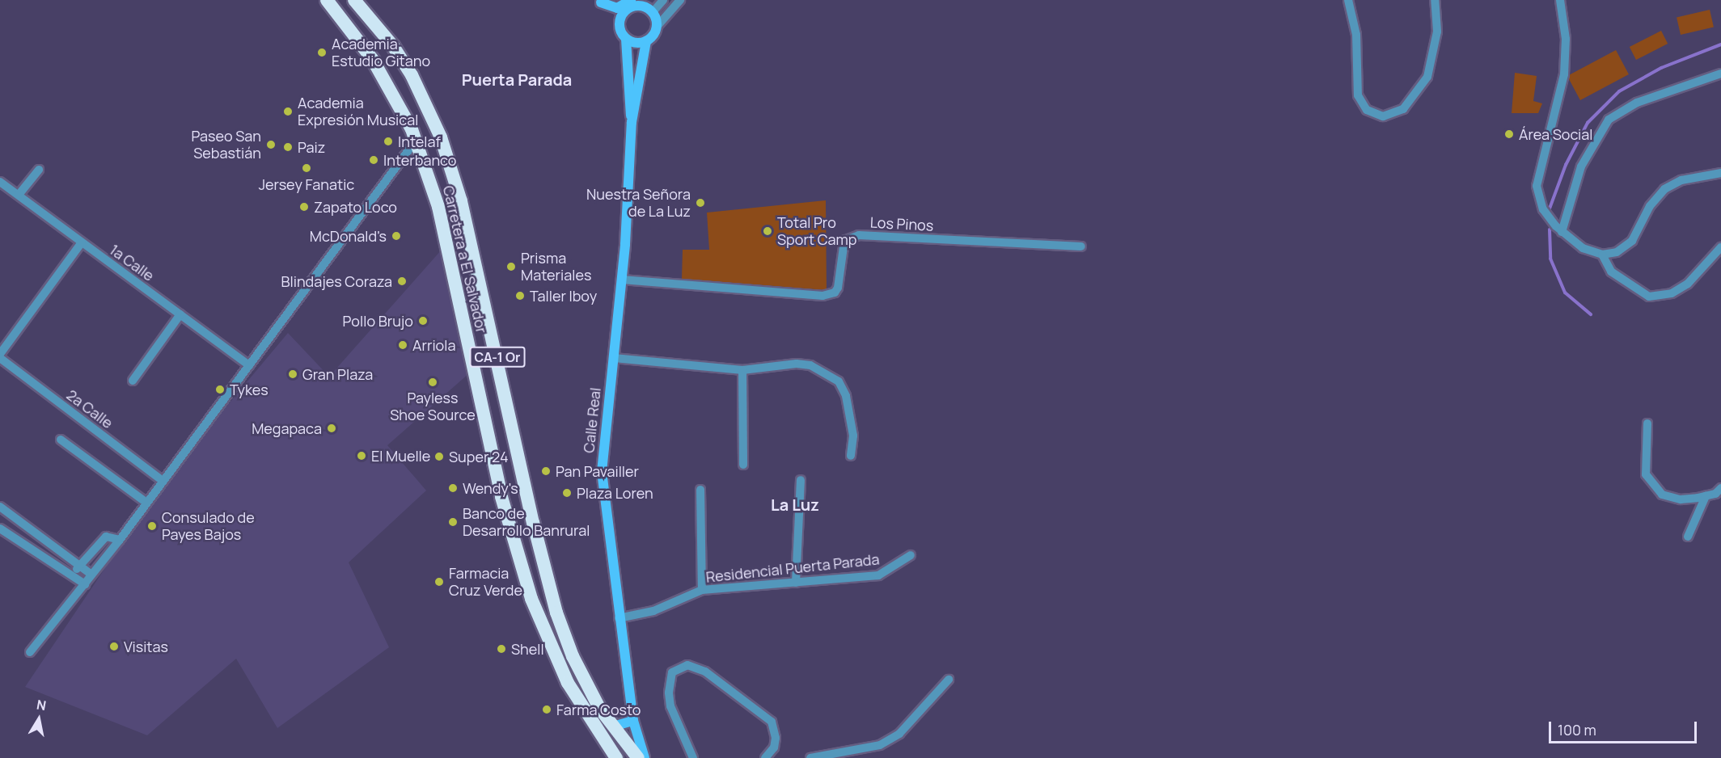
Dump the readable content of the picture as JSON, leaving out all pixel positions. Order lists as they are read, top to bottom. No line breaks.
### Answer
{"streets":{"highway":["Carretera a El Salvador","CA-1 Or"],"main road":["Calle Real"],"street":["Los Pinos","1a Calle","2a Calle","Residencial Puerta Parada"]},"crossings":[["Los Pinos","Calle Real"],["Calle Real","Residencial Puerta Parada"]],"districts":["Puerta Parada","La Luz"],"places":["Academia Estudio Gitano","Academia Expresión Musical","Área Social","Intelaf","Paseo San Sebastián","Paiz","Interbanco","Jersey Fanatic","Nuestra Señora de La Luz","Zapato Loco","Total Pro Sport Camp","McDonald's","Prisma Materiales","Blindajes Coraza","Taller Iboy","Pollo Brujo","Arriola","Gran Plaza","Payless Shoe Source","Tykes","Megapaca","El Muelle","Super 24","Pan Pavailler","Wendy's","Plaza Loren","Banco de Desarrollo Banrural","Consulado de Payes Bajos","Farmacia Cruz Verde","Visitas","Shell","Farma Costo"],"scale_bar":"100 m","north":"top"}
